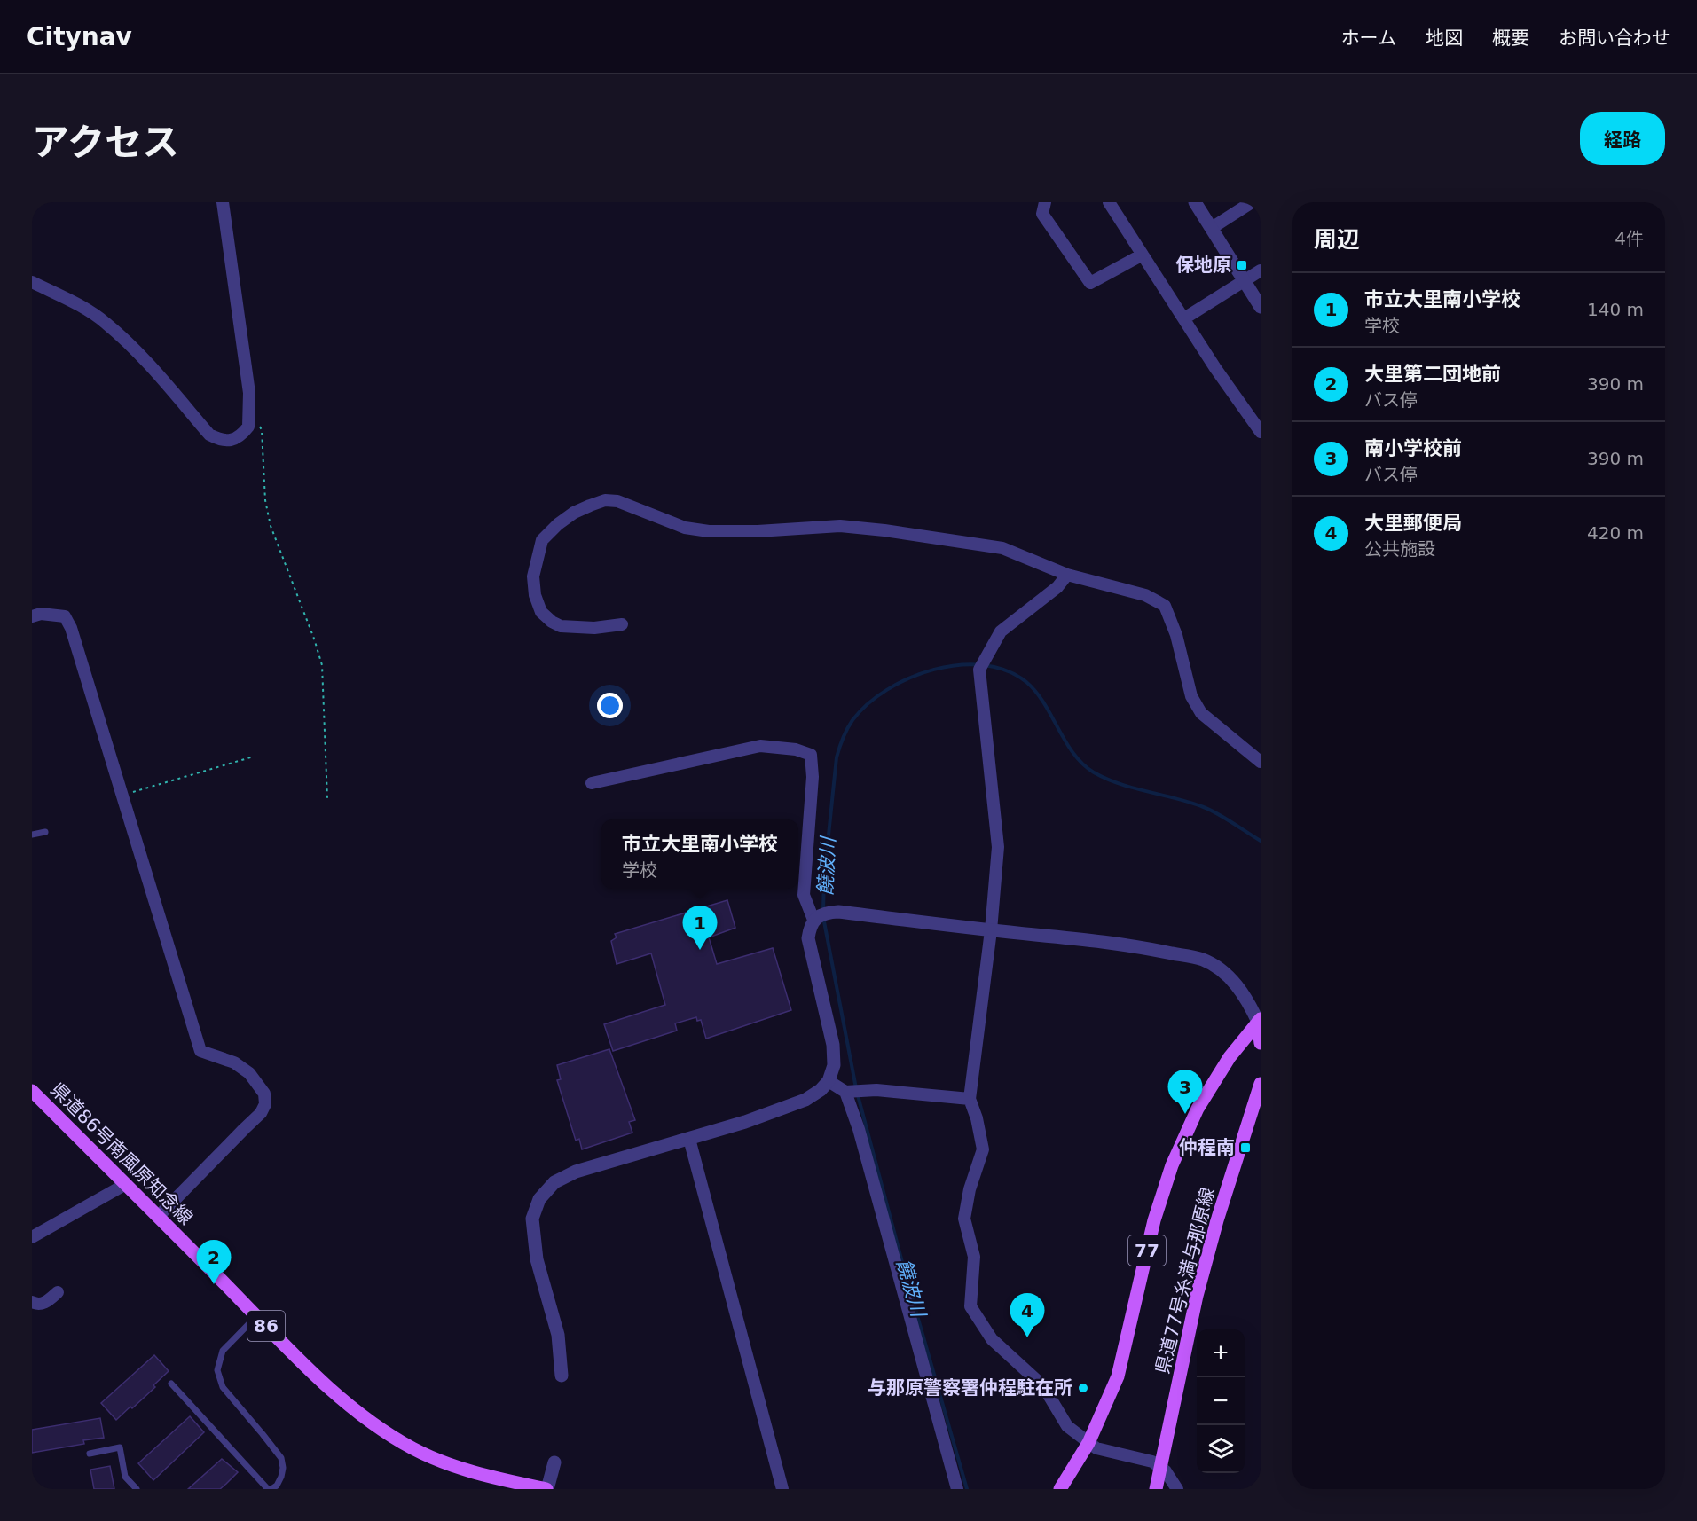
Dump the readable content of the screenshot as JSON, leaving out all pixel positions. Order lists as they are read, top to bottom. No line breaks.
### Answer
{"streets":{"main road":["県道86号南風原知念線","77","県道77号糸満与那原線","86"]},"water":["饒波川"],"places":{"transit":["保地原","仲程南"],"other":["与那原警察署仲程駐在所"]},"page":{"header":"Citynav","nav":["ホーム","地図","概要","お問い合わせ"],"title":"アクセス","buttons":"経路","heading":["周辺","4件"],"list":[{"mark":"1","name":"市立大里南小学校","note":"学校","value":"140 m"},{"mark":"2","name":"大里第二団地前","note":"バス停","value":"390 m"},{"mark":"3","name":"南小学校前","note":"バス停","value":"390 m"},{"mark":"4","name":"大里郵便局","note":"公共施設","value":"420 m"}],"popup":["市立大里南小学校","学校"],"pins":["1","3","2","4"],"map_buttons":["+","−"]}}
